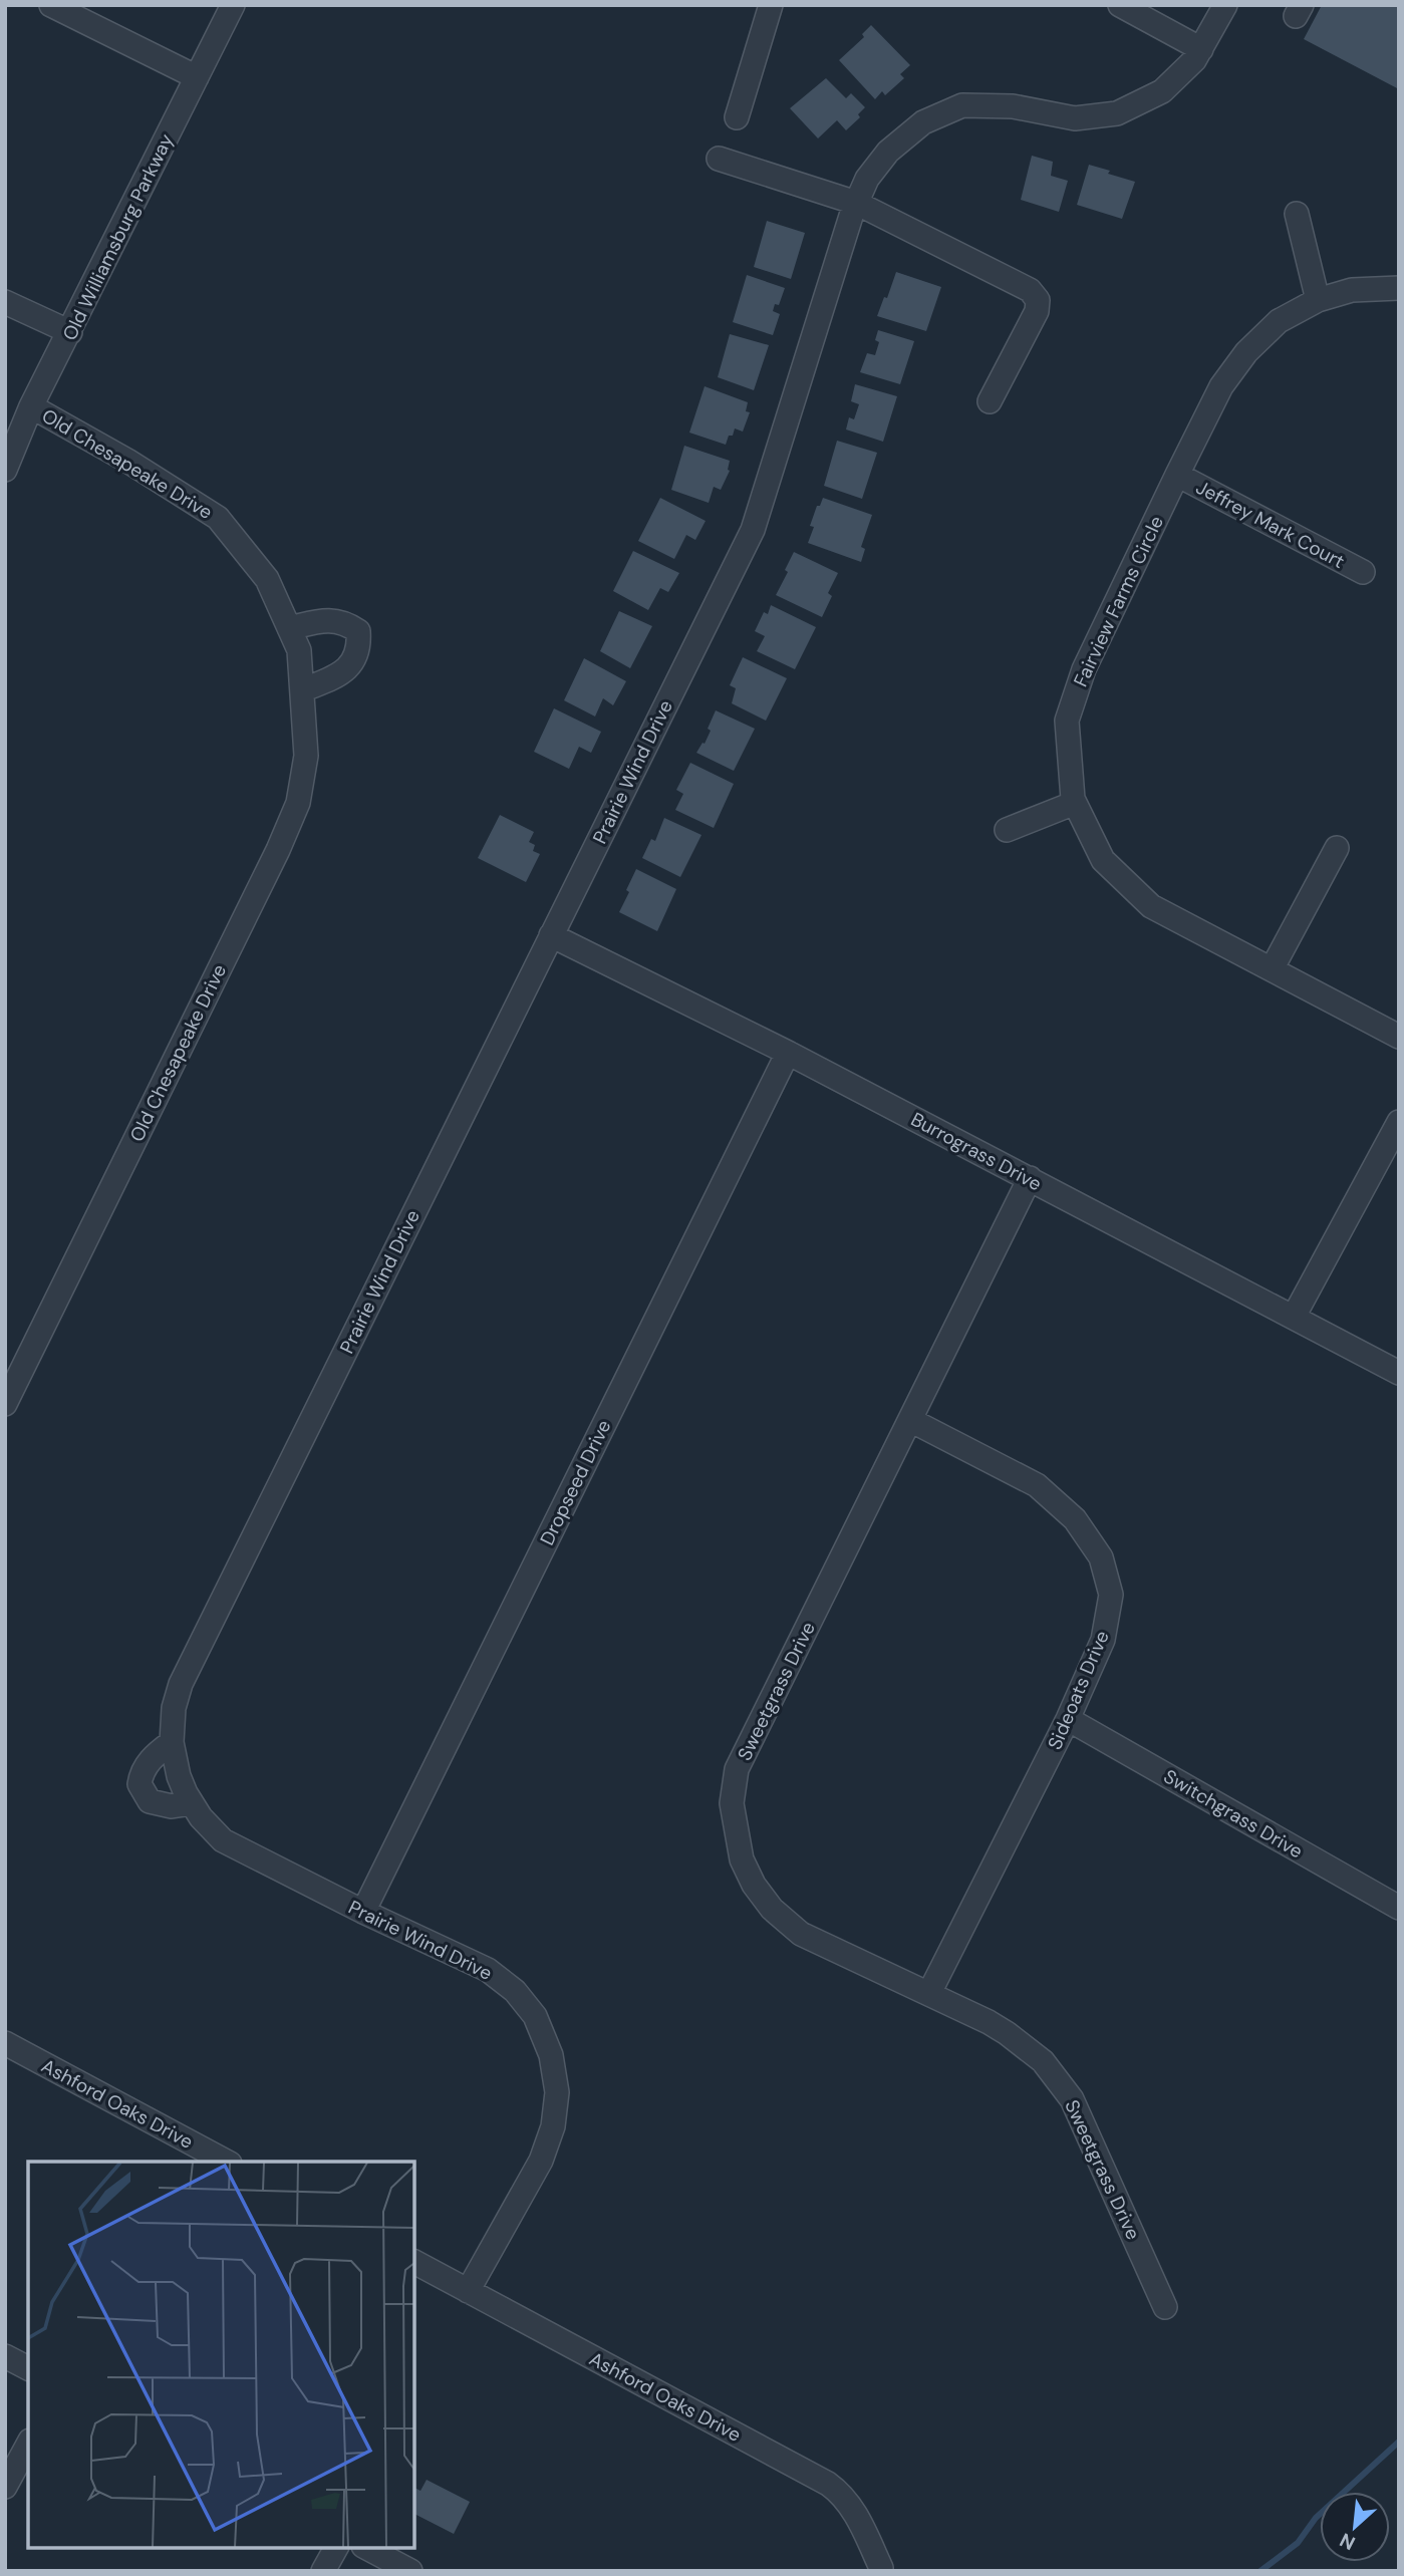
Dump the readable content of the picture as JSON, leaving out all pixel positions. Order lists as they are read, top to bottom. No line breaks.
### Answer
{"streets":{"street":["Old Williamsburg Parkway","Old Chesapeake Drive","Jeffrey Mark Court","Fairview Farms Circle","Prairie Wind Drive","Burrograss Drive","Dropseed Drive","Sideoats Drive","Sweetgrass Drive","Switchgrass Drive","Ashford Oaks Drive"]},"crossings":[["Old Williamsburg Parkway","Old Chesapeake Drive"],["Jeffrey Mark Court","Fairview Farms Circle"],["Prairie Wind Drive","Burrograss Drive"],["Prairie Wind Drive","Dropseed Drive"],["Prairie Wind Drive","Ashford Oaks Drive"],["Burrograss Drive","Dropseed Drive"],["Burrograss Drive","Sweetgrass Drive"],["Sideoats Drive","Sweetgrass Drive"],["Sideoats Drive","Switchgrass Drive"]],"north":"bottom left"}
